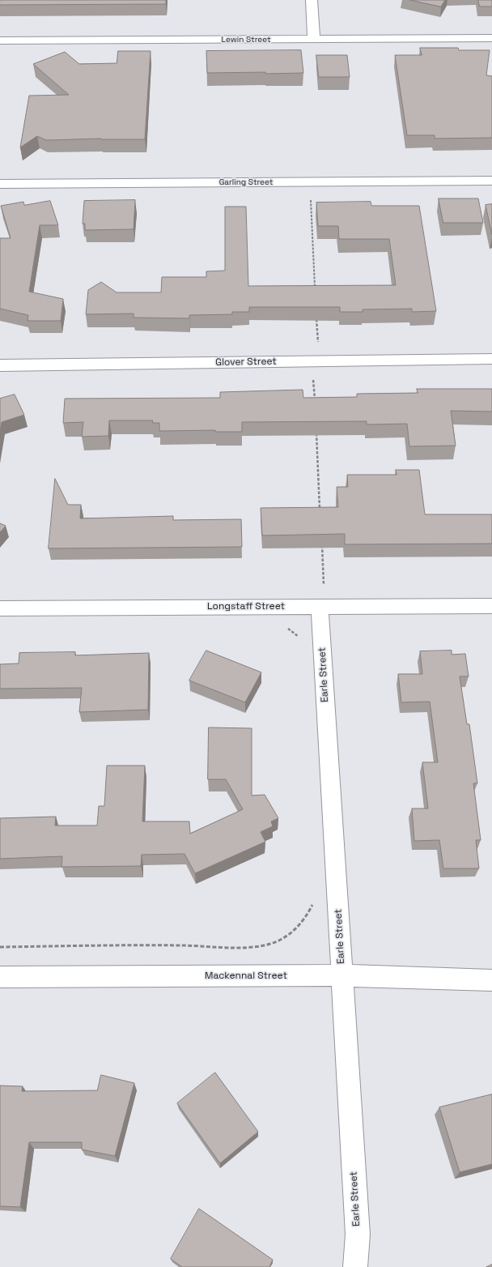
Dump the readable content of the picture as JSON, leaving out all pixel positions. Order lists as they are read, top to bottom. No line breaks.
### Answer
{"streets":{"street":["Lewin Street","Garling Street","Glover Street","Longstaff Street","Earle Street","Mackennal Street"]},"crossings":[["Longstaff Street","Earle Street"],["Earle Street","Mackennal Street"]]}
